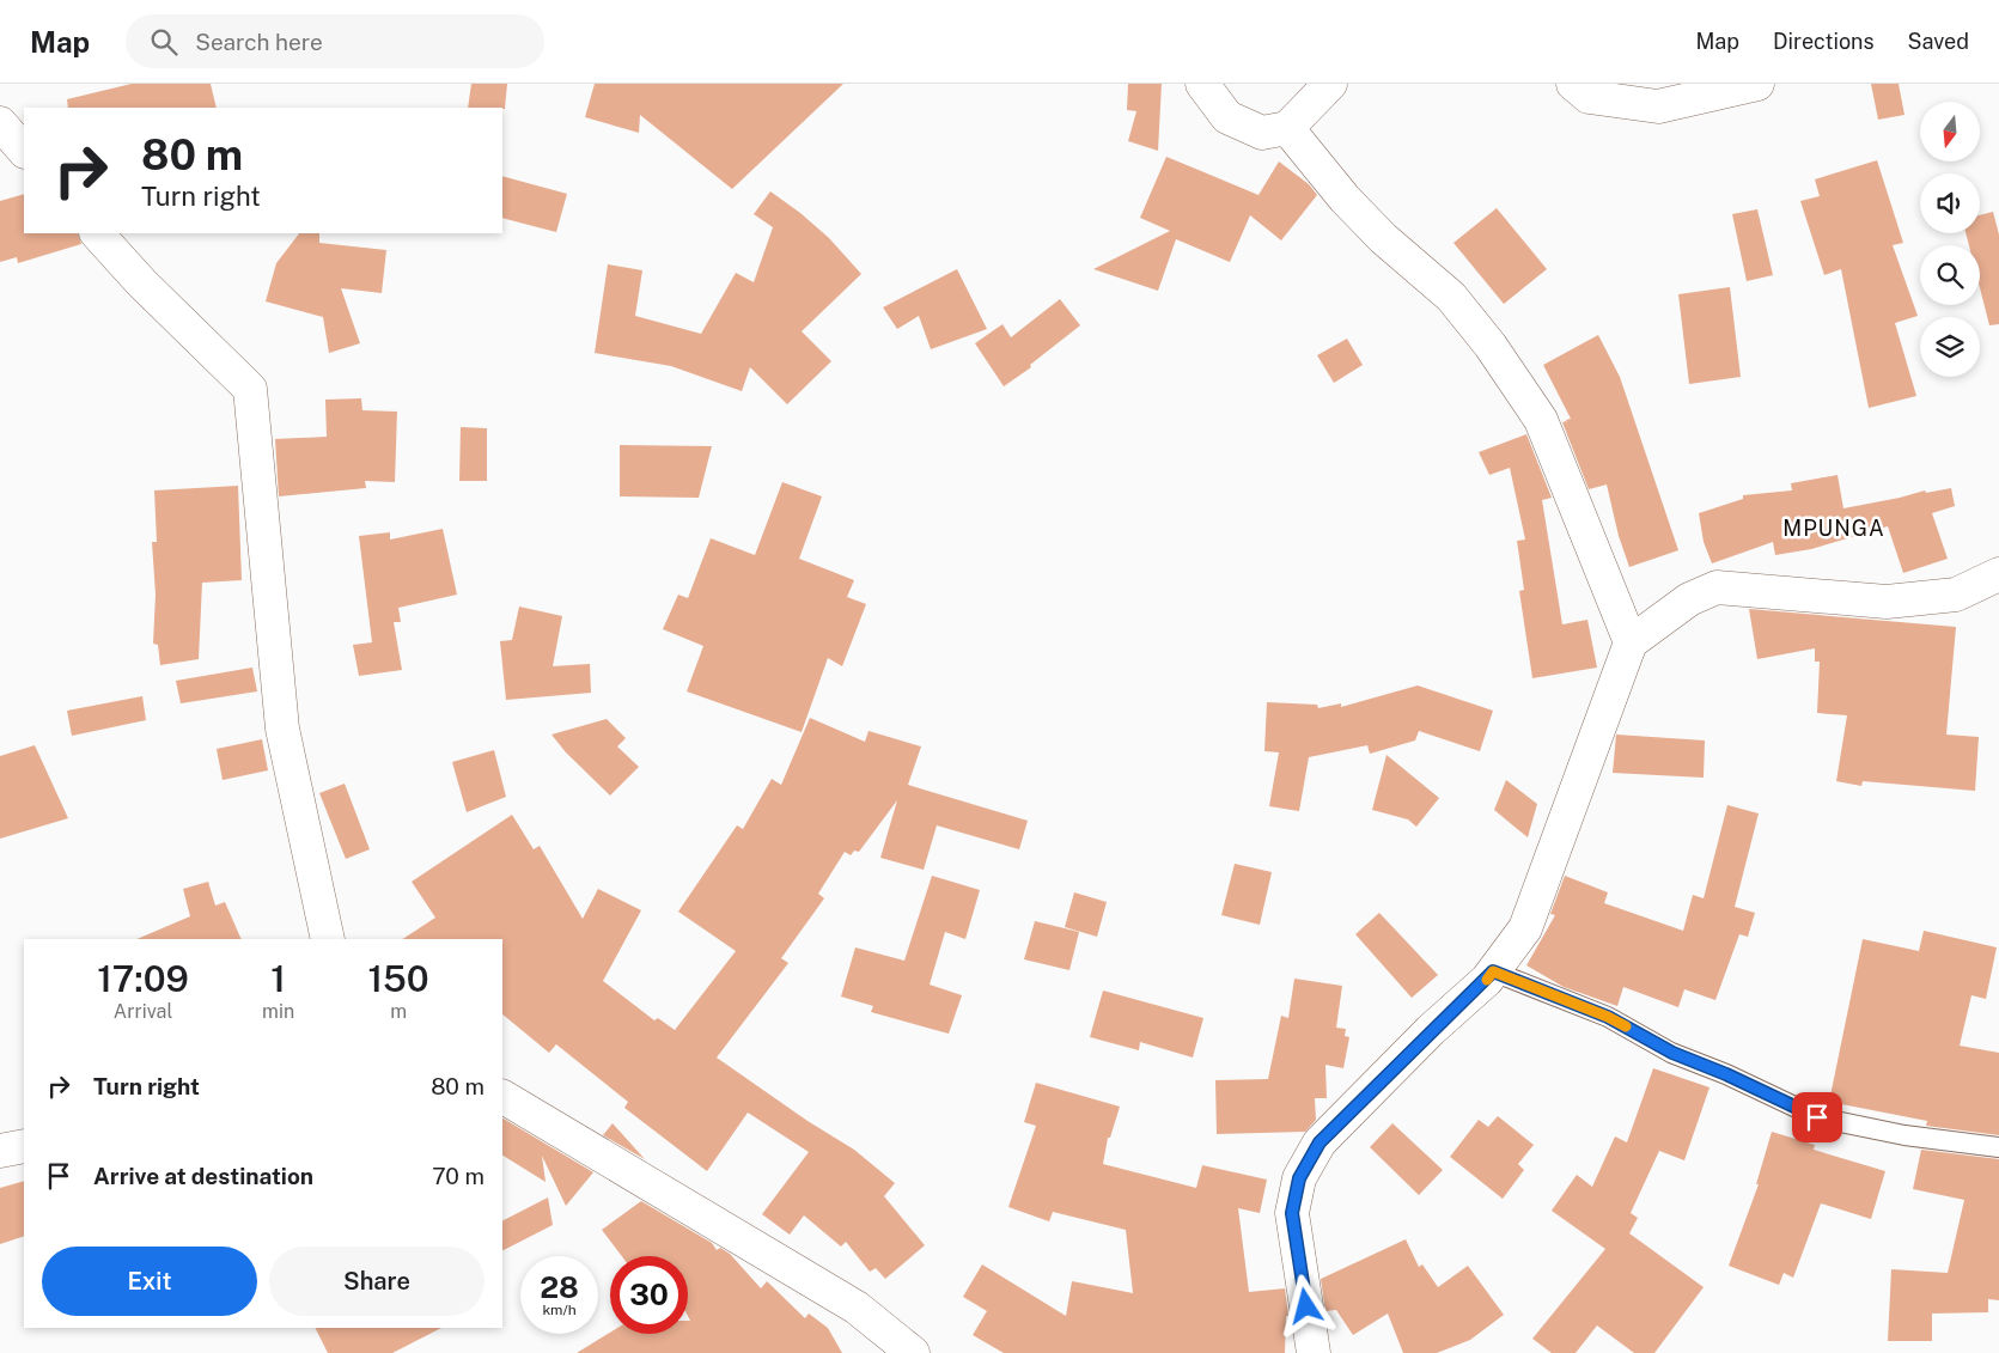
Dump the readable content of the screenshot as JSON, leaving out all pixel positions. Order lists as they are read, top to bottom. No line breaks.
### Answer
{"districts":["MPUNGA"],"north":"bottom","page":{"header":"Map","search":"Search here","nav":["Map","Directions","Saved"],"turn":["80 m","Turn right"],"eta":["17:09","Arrival","1","min","150","m"],"list":[{"name":"Turn right","value":"80 m"},{"name":"Arrive at destination","value":"70 m"}],"buttons":["Exit","Share"],"speed":"28 km/h","limit":"30"}}
